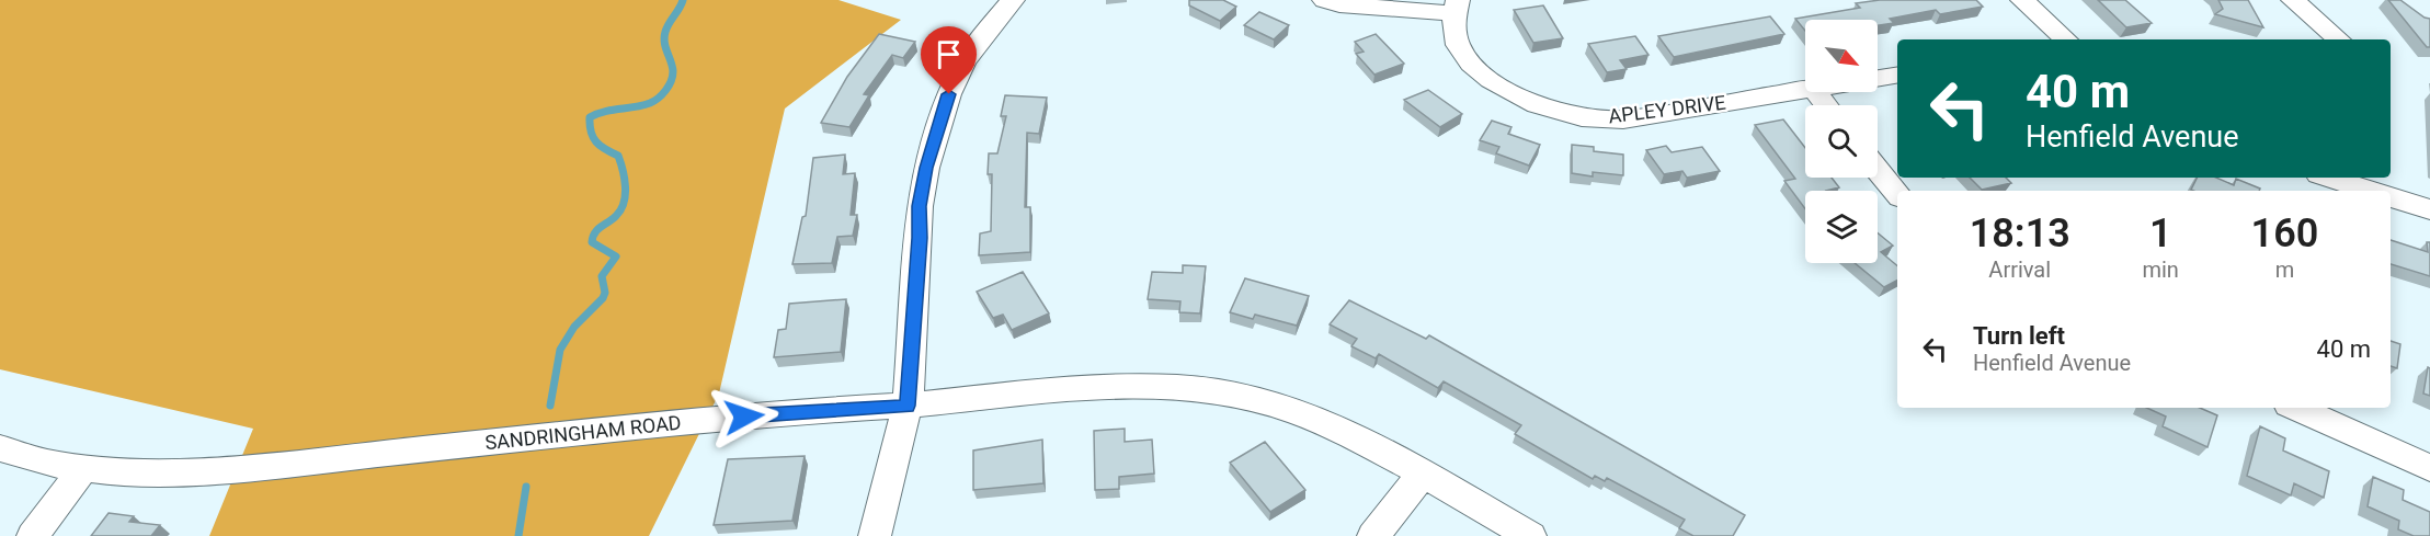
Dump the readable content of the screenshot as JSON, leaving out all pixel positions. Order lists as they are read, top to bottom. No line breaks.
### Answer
{"streets":{"street":["APLEY DRIVE","SANDRINGHAM ROAD"]},"north":"bottom right","page":{"turn":["40 m","Henfield Avenue"],"eta":["18:13","Arrival","1","min","160","m"],"list":[{"name":"Turn left","note":"Henfield Avenue","value":"40 m"}]}}
